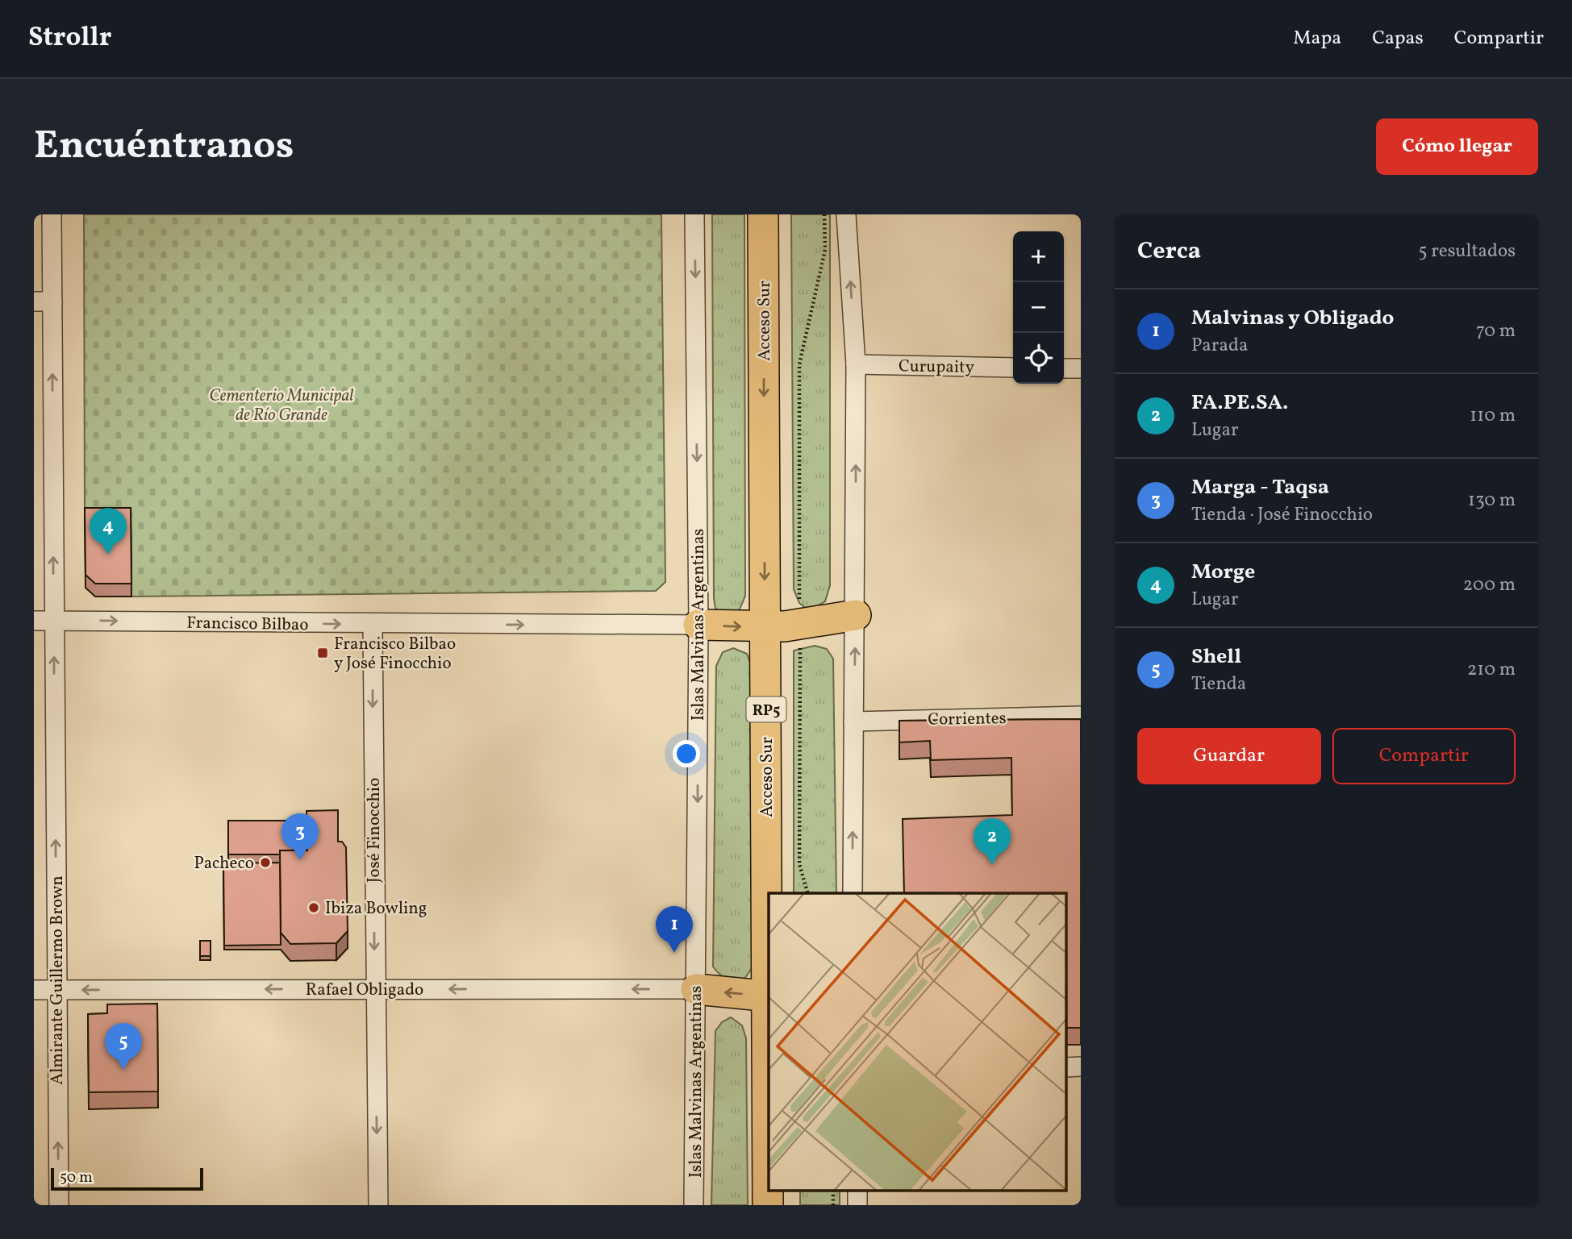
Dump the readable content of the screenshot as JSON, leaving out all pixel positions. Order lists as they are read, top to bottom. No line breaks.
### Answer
{"streets":{"main road":["Acceso Sur","RP5"],"street":["Curupaity","Francisco Bilbao","Islas Malvinas Argentinas","Corrientes","José Finocchio","Almirante Guillermo Brown","Rafael Obligado"]},"crossings":[["Francisco Bilbao","Islas Malvinas Argentinas"],["Francisco Bilbao","José Finocchio"],["Francisco Bilbao","Almirante Guillermo Brown"],["Islas Malvinas Argentinas","Rafael Obligado"],["José Finocchio","Rafael Obligado"],["Almirante Guillermo Brown","Rafael Obligado"]],"one_way":["Francisco Bilbao","José Finocchio","Almirante Guillermo Brown","Rafael Obligado"],"parks":["Cementerio Municipal de Río Grande"],"places":{"transit":["Francisco Bilbao y José Finocchio"],"other":["Pacheco","Ibiza Bowling"]},"scale_bar":"50 m","page":{"header":"Strollr","nav":["Mapa","Capas","Compartir"],"buttons":["Cómo llegar",["Guardar","Compartir"]],"title":"Encuéntranos","heading":["Cerca","5 resultados"],"map_buttons":["+","−"],"list":[{"mark":"1","name":"Malvinas y Obligado","note":"Parada","value":"70 m"},{"mark":"2","name":"FA.PE.SA.","note":"Lugar","value":"110 m"},{"mark":"3","name":"Marga - Taqsa","note":"Tienda · José Finocchio","value":"130 m"},{"mark":"4","name":"Morge","note":"Lugar","value":"200 m"},{"mark":"5","name":"Shell","note":"Tienda","value":"210 m"}],"pins":["4","3","2","1","5"],"scale":"50 m"}}
